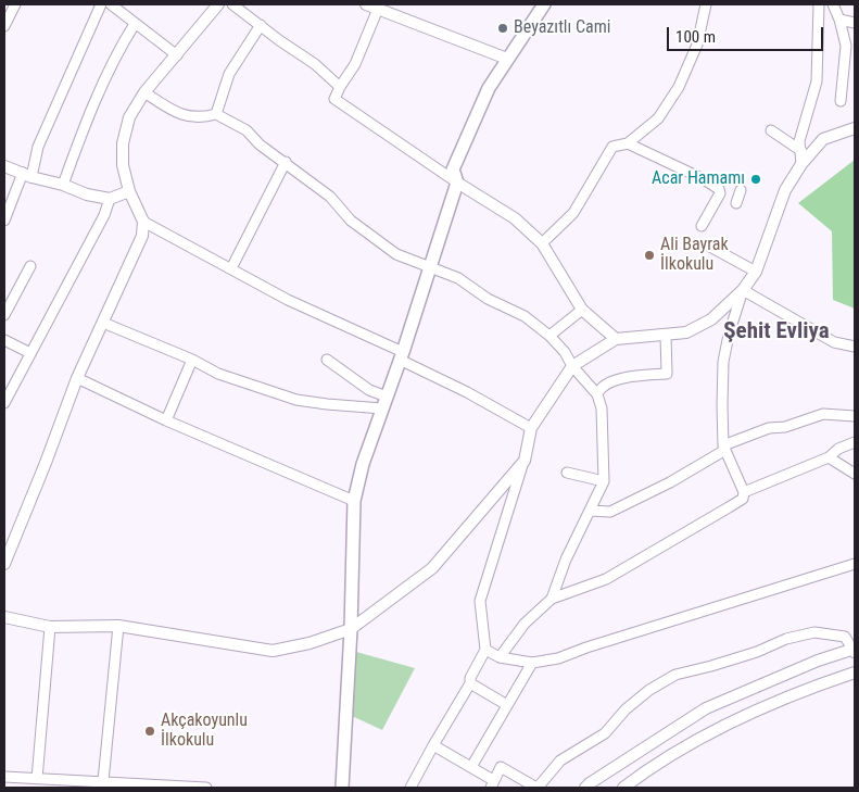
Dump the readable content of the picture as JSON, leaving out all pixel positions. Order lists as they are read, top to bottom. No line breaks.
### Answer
{"districts":["Şehit Evliya"],"places":["Beyazıtlı Cami","Acar Hamamı","Ali Bayrak İlkokulu","Akçakoyunlu İlkokulu"],"scale_bar":"100 m"}
